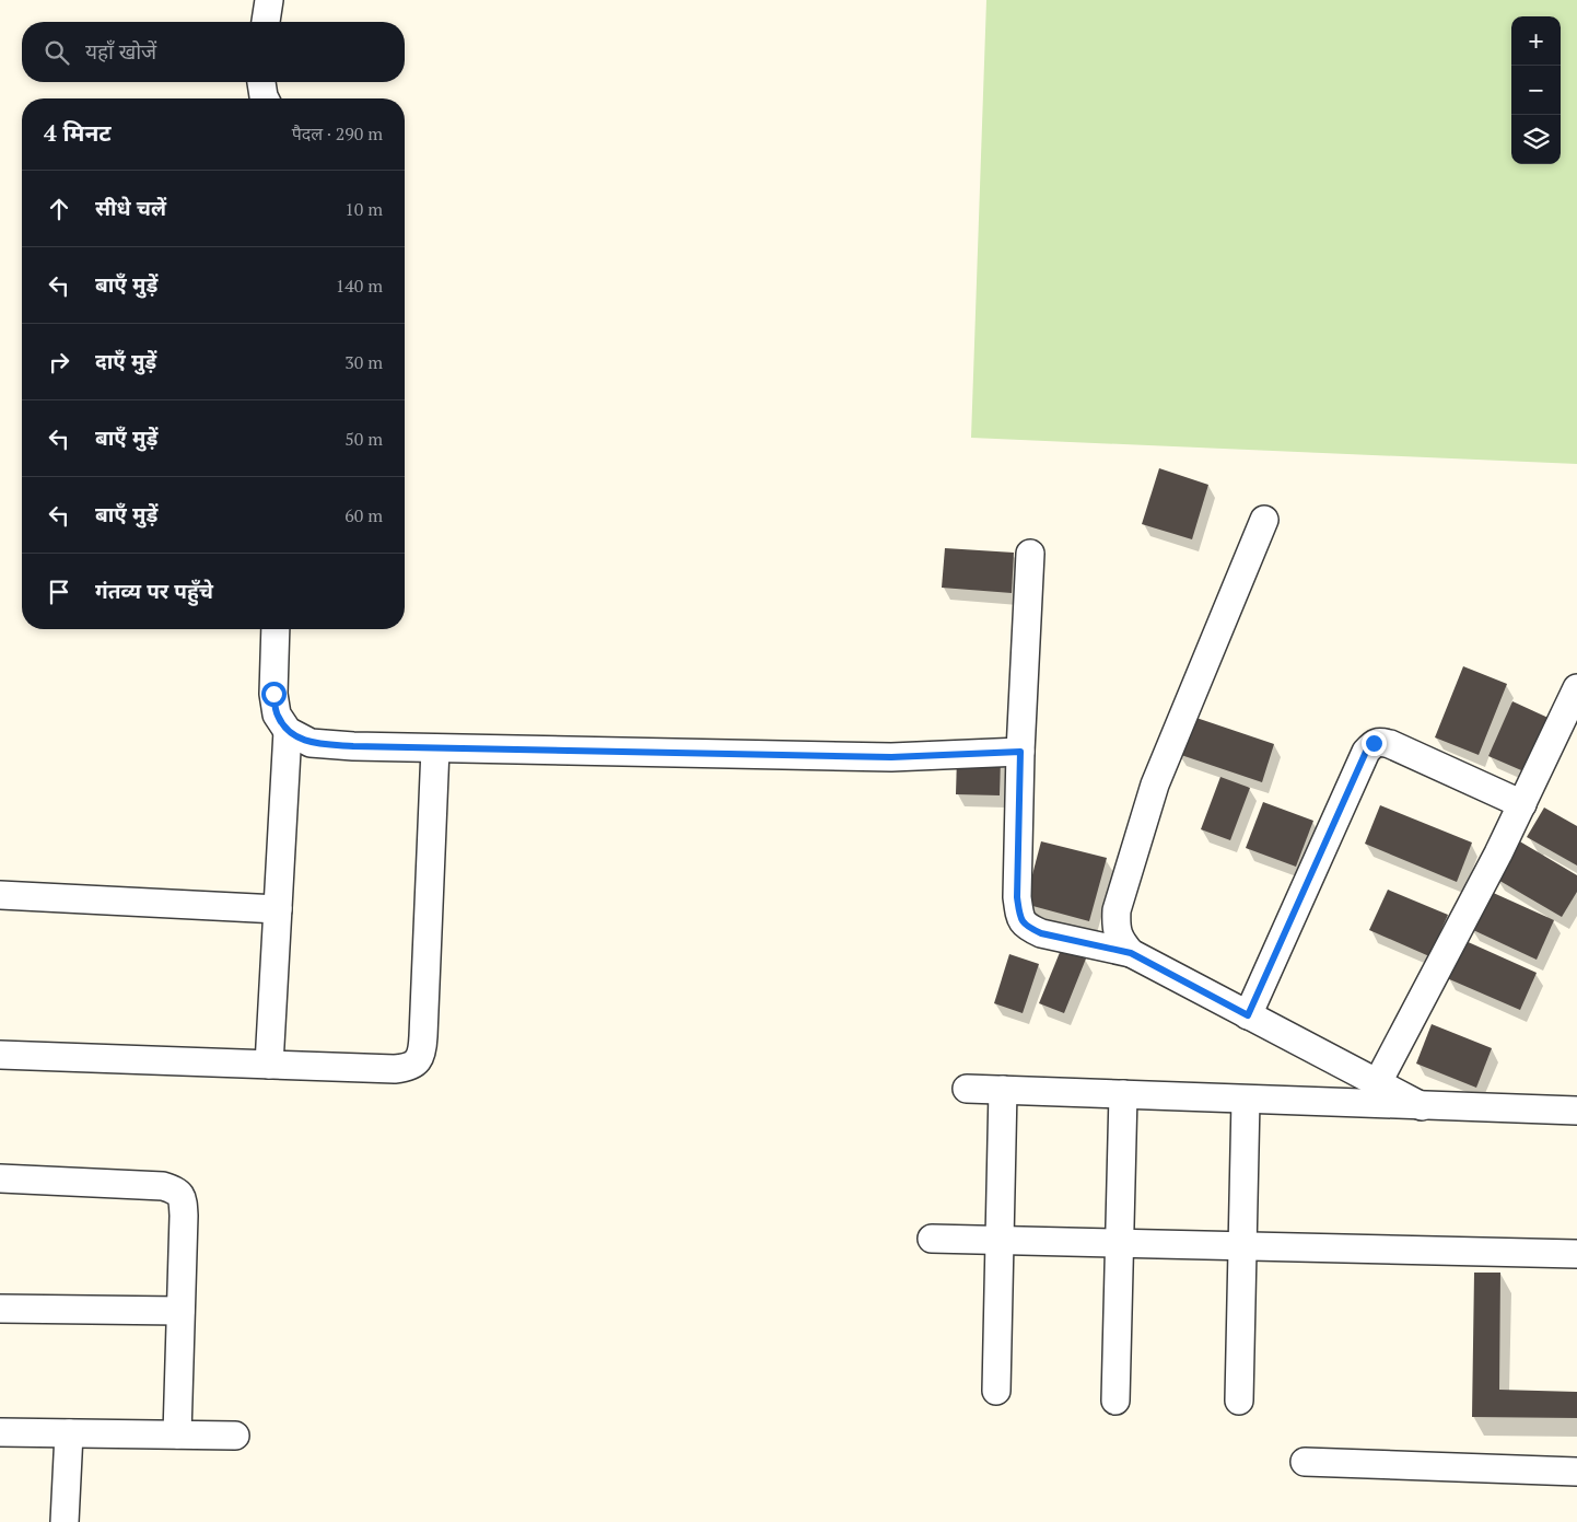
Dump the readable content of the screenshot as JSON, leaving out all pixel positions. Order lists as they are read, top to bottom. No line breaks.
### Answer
{"page":{"map_buttons":["+","−"],"search":"यहाँ खोजें","heading":["4 मिनट","पैदल · 290 m"],"list":[["सीधे चलें","10 m"],["बाएँ मुड़ें","140 m"],["दाएँ मुड़ें","30 m"],["बाएँ मुड़ें","50 m"],["बाएँ मुड़ें","60 m"],"गंतव्य पर पहुँचे"]}}
